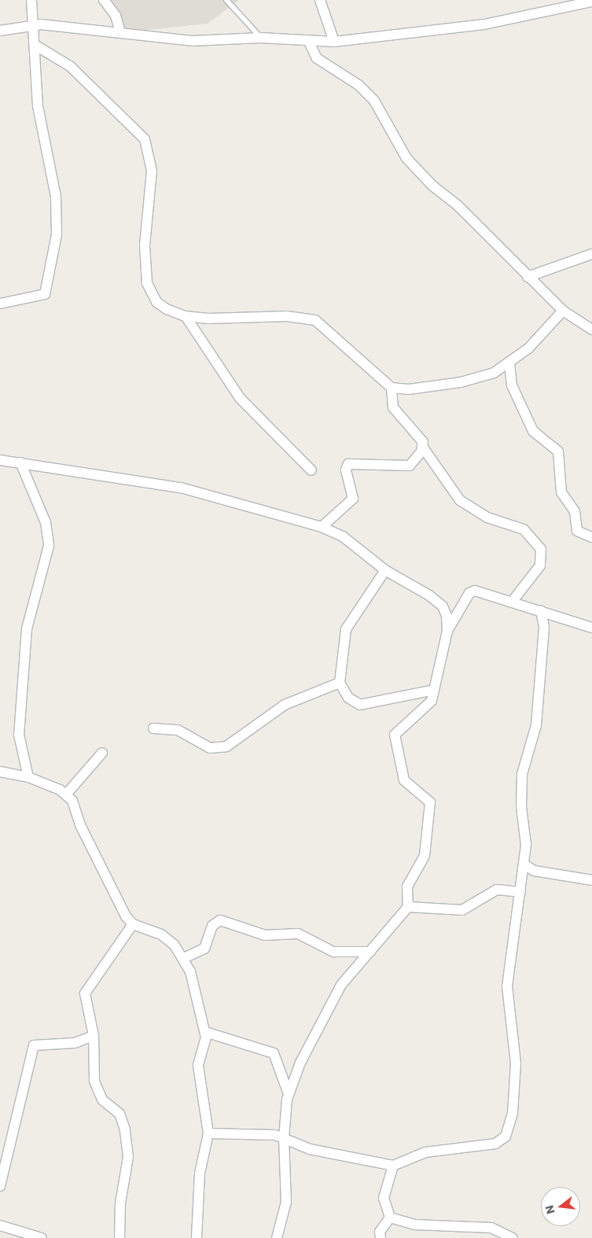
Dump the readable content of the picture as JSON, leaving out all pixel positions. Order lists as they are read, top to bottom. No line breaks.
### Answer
{"north":"left"}
